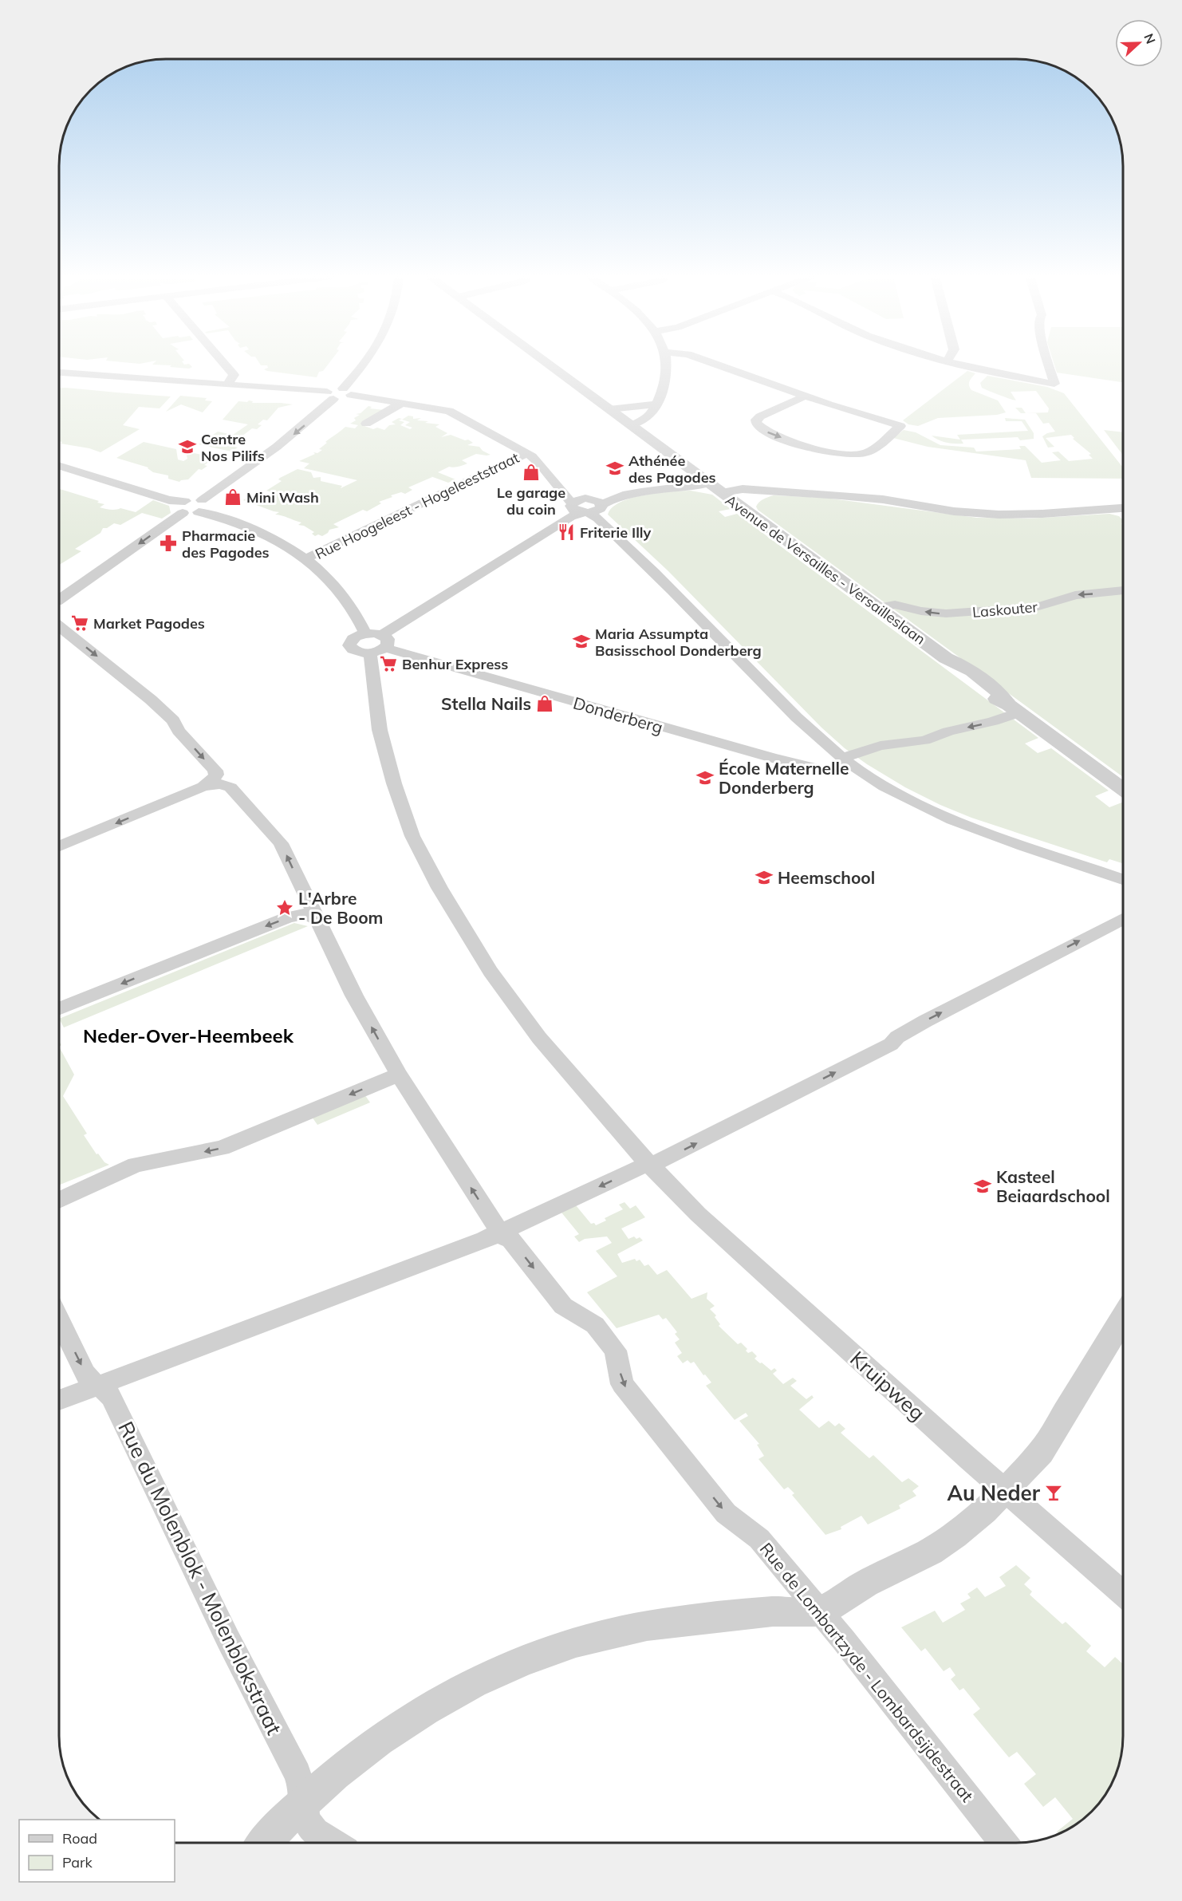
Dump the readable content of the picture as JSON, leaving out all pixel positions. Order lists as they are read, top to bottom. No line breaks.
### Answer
{"streets":{"street":["Rue Hoogeleest - Hogeleeststraat","Avenue de Versailles - Versailleslaan","Laskouter","Donderberg","Kruipweg","Rue du Molenblok - Molenblokstraat","Rue de Lombartzyde - Lombardsijdestraat"]},"crossings":[["Avenue de Versailles - Versailleslaan","Laskouter"],["Avenue de Versailles - Versailleslaan","Donderberg"],["Donderberg","Kruipweg"]],"one_way":["Rue de Lombartzyde - Lombardsijdestraat"],"districts":["Neder-Over-Heembeek"],"places":{"school or university":["Centre Nos Pilifs","Athénée des Pagodes","Maria Assumpta Basisschool Donderberg","École Maternelle Donderberg","Heemschool","Kasteel Beiaardschool"],"shop":["Le garage du coin","Mini Wash","Stella Nails"],"restaurant":["Friterie Illy"],"pharmacy":["Pharmacie des Pagodes"],"supermarket":["Market Pagodes","Benhur Express"],"place":["L'Arbre - De Boom"],"bar":["Au Neder"]},"legend":["Road","Park"],"north":"right"}
